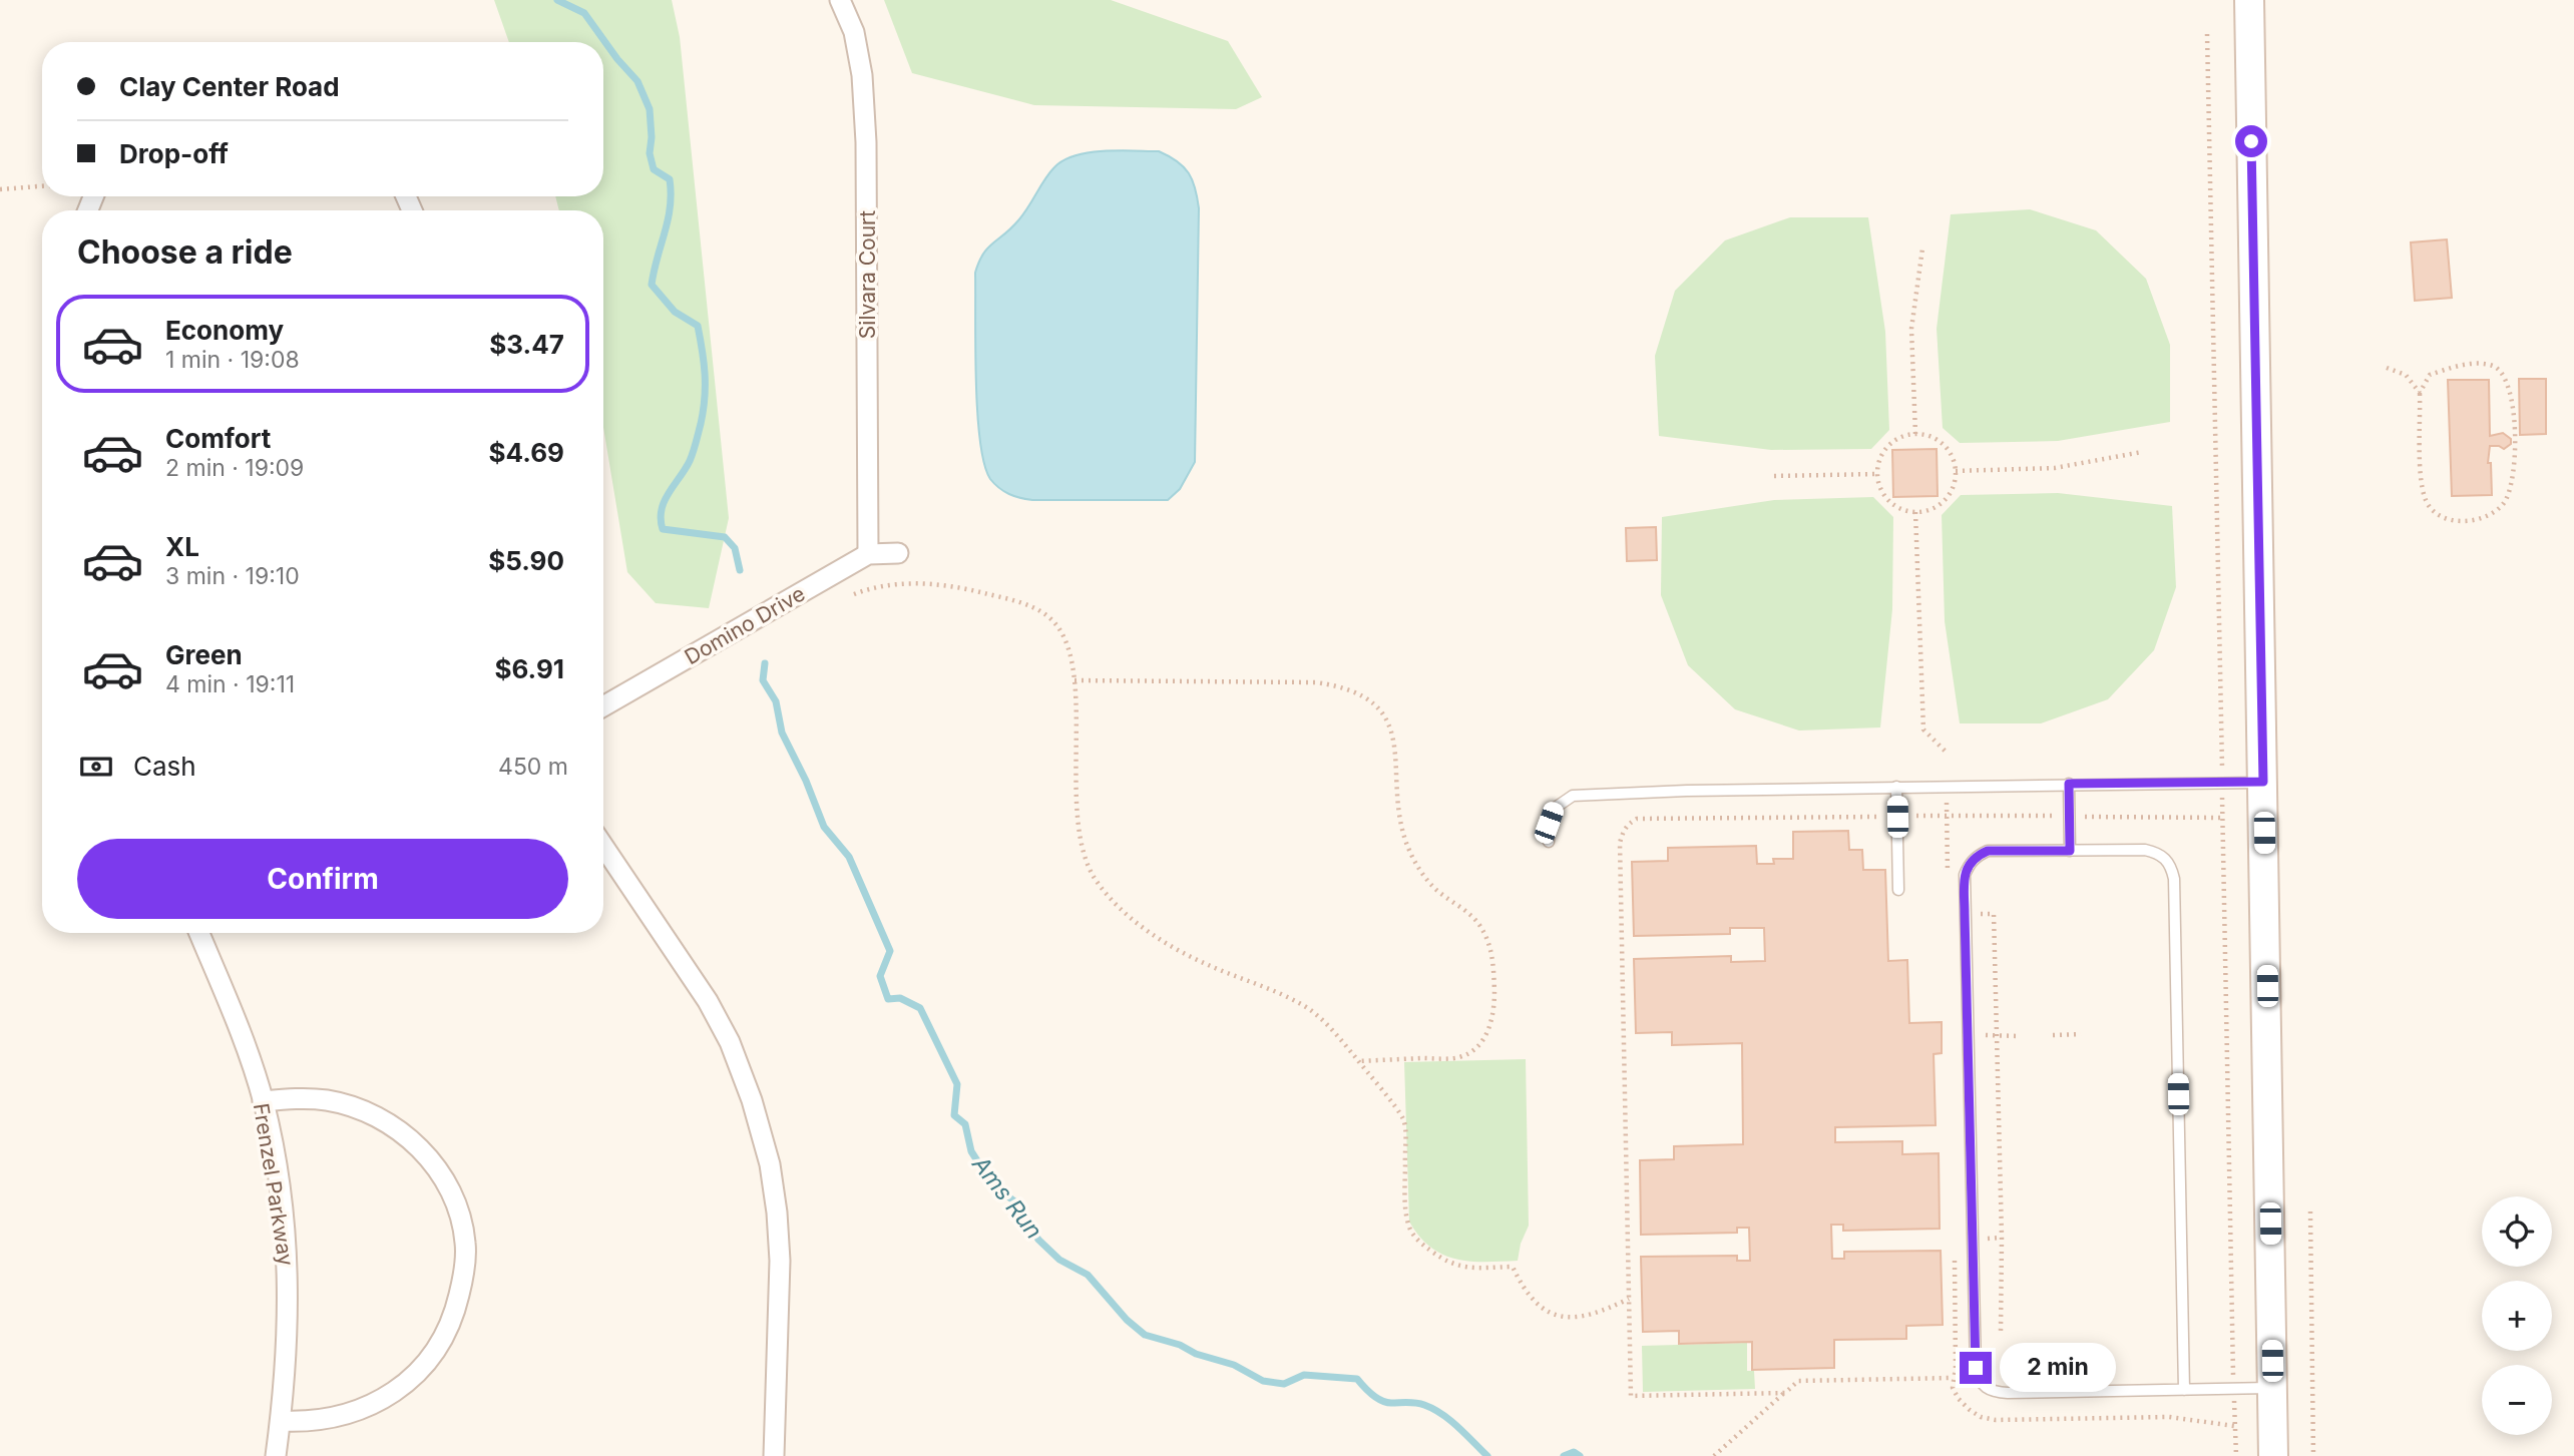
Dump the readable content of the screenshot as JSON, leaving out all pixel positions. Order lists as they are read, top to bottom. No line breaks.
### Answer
{"streets":{"street":["Silvara Court","Domino Drive","Frenzel Parkway"]},"crossings":[["Silvara Court","Domino Drive"]],"water":["Ams Run"],"page":{"banner":["Clay Center Road","Drop-off"],"heading":"Choose a ride","list":[{"name":"Economy","note":"1 min · 19:08","value":"$3.47"},{"name":"Comfort","note":"2 min · 19:09","value":"$4.69"},{"name":"XL","note":"3 min · 19:10","value":"$5.90"},{"name":"Green","note":"4 min · 19:11","value":"$6.91"}],"pay":["Cash","450 m"],"buttons":"Confirm","map_buttons":["+","−"],"bubble":"2 min"}}
